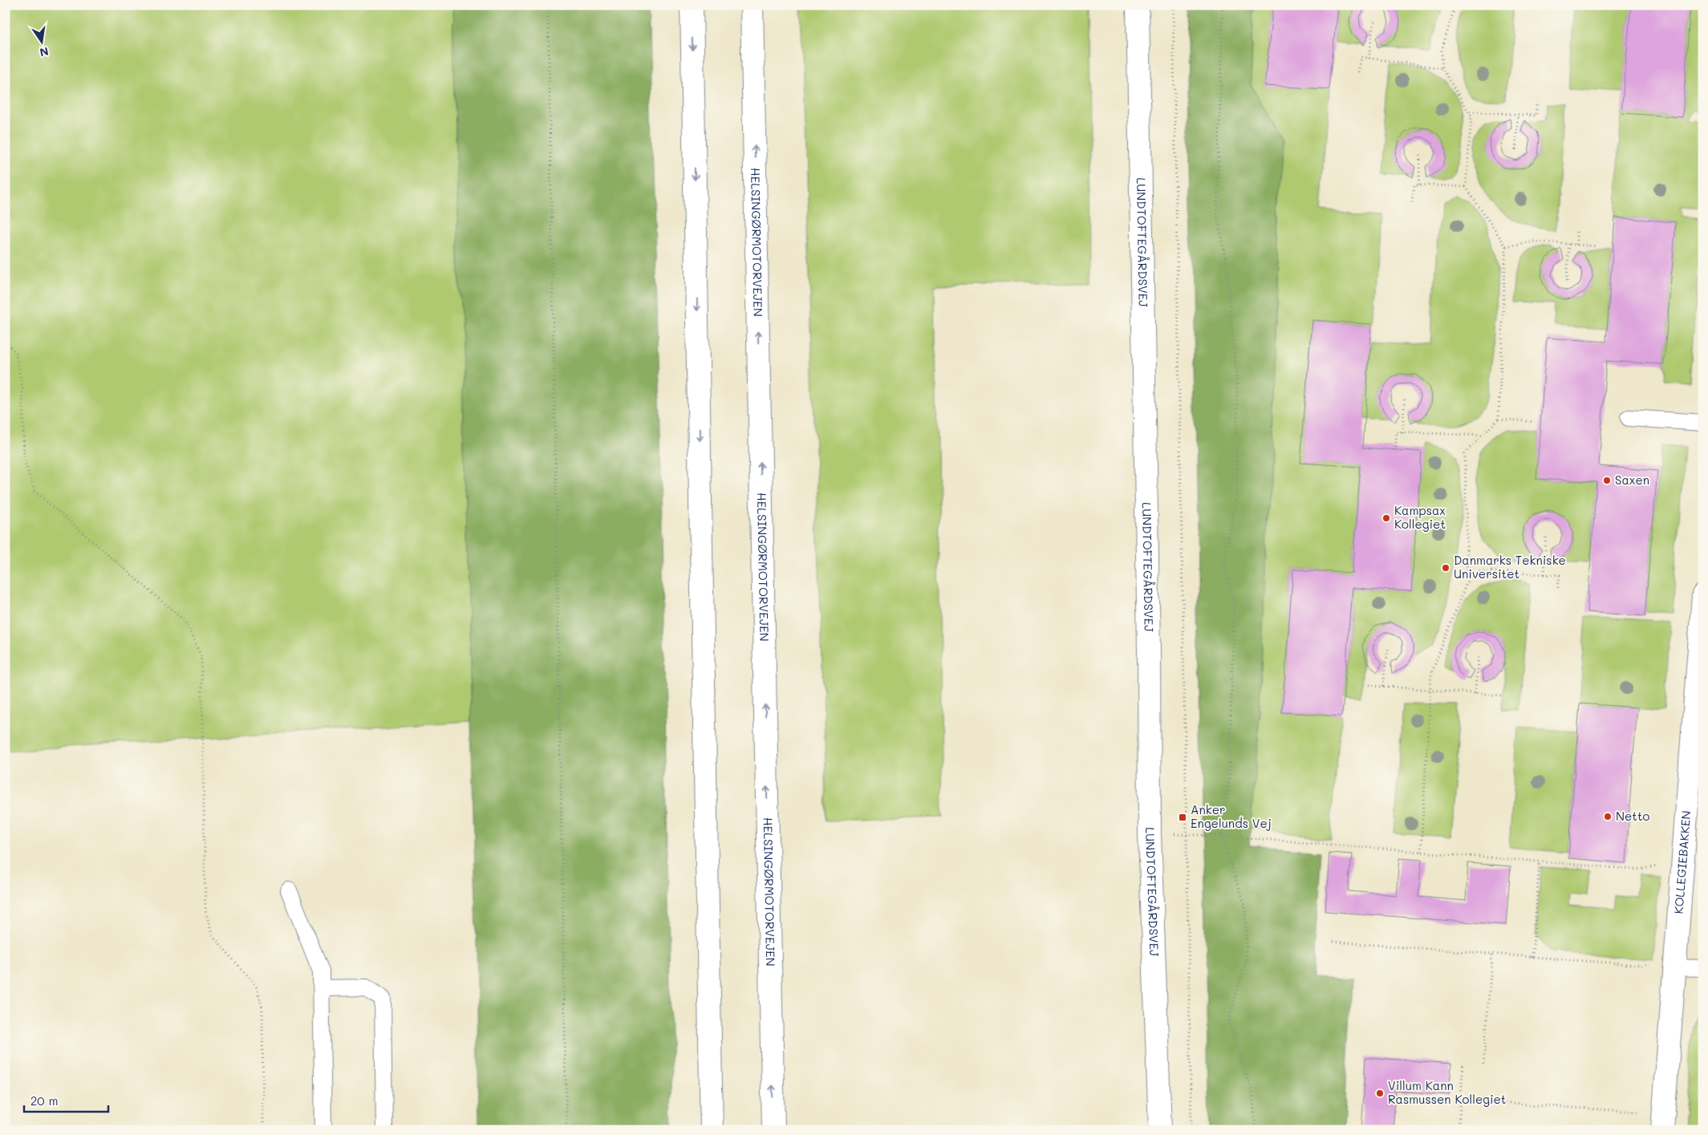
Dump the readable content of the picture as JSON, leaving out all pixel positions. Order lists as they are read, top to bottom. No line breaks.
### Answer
{"streets":{"main road":["HELSINGØRMOTORVEJEN","LUNDTOFTEGÅRDSVEJ","KOLLEGIEBAKKEN"]},"places":{"other":["Saxen","Kampsax Kollegiet","Danmarks Tekniske Universitet","Netto","Villum Kann Rasmussen Kollegiet"],"transit":["Anker Engelunds Vej"]},"scale_bar":"20 m","north":"bottom"}
